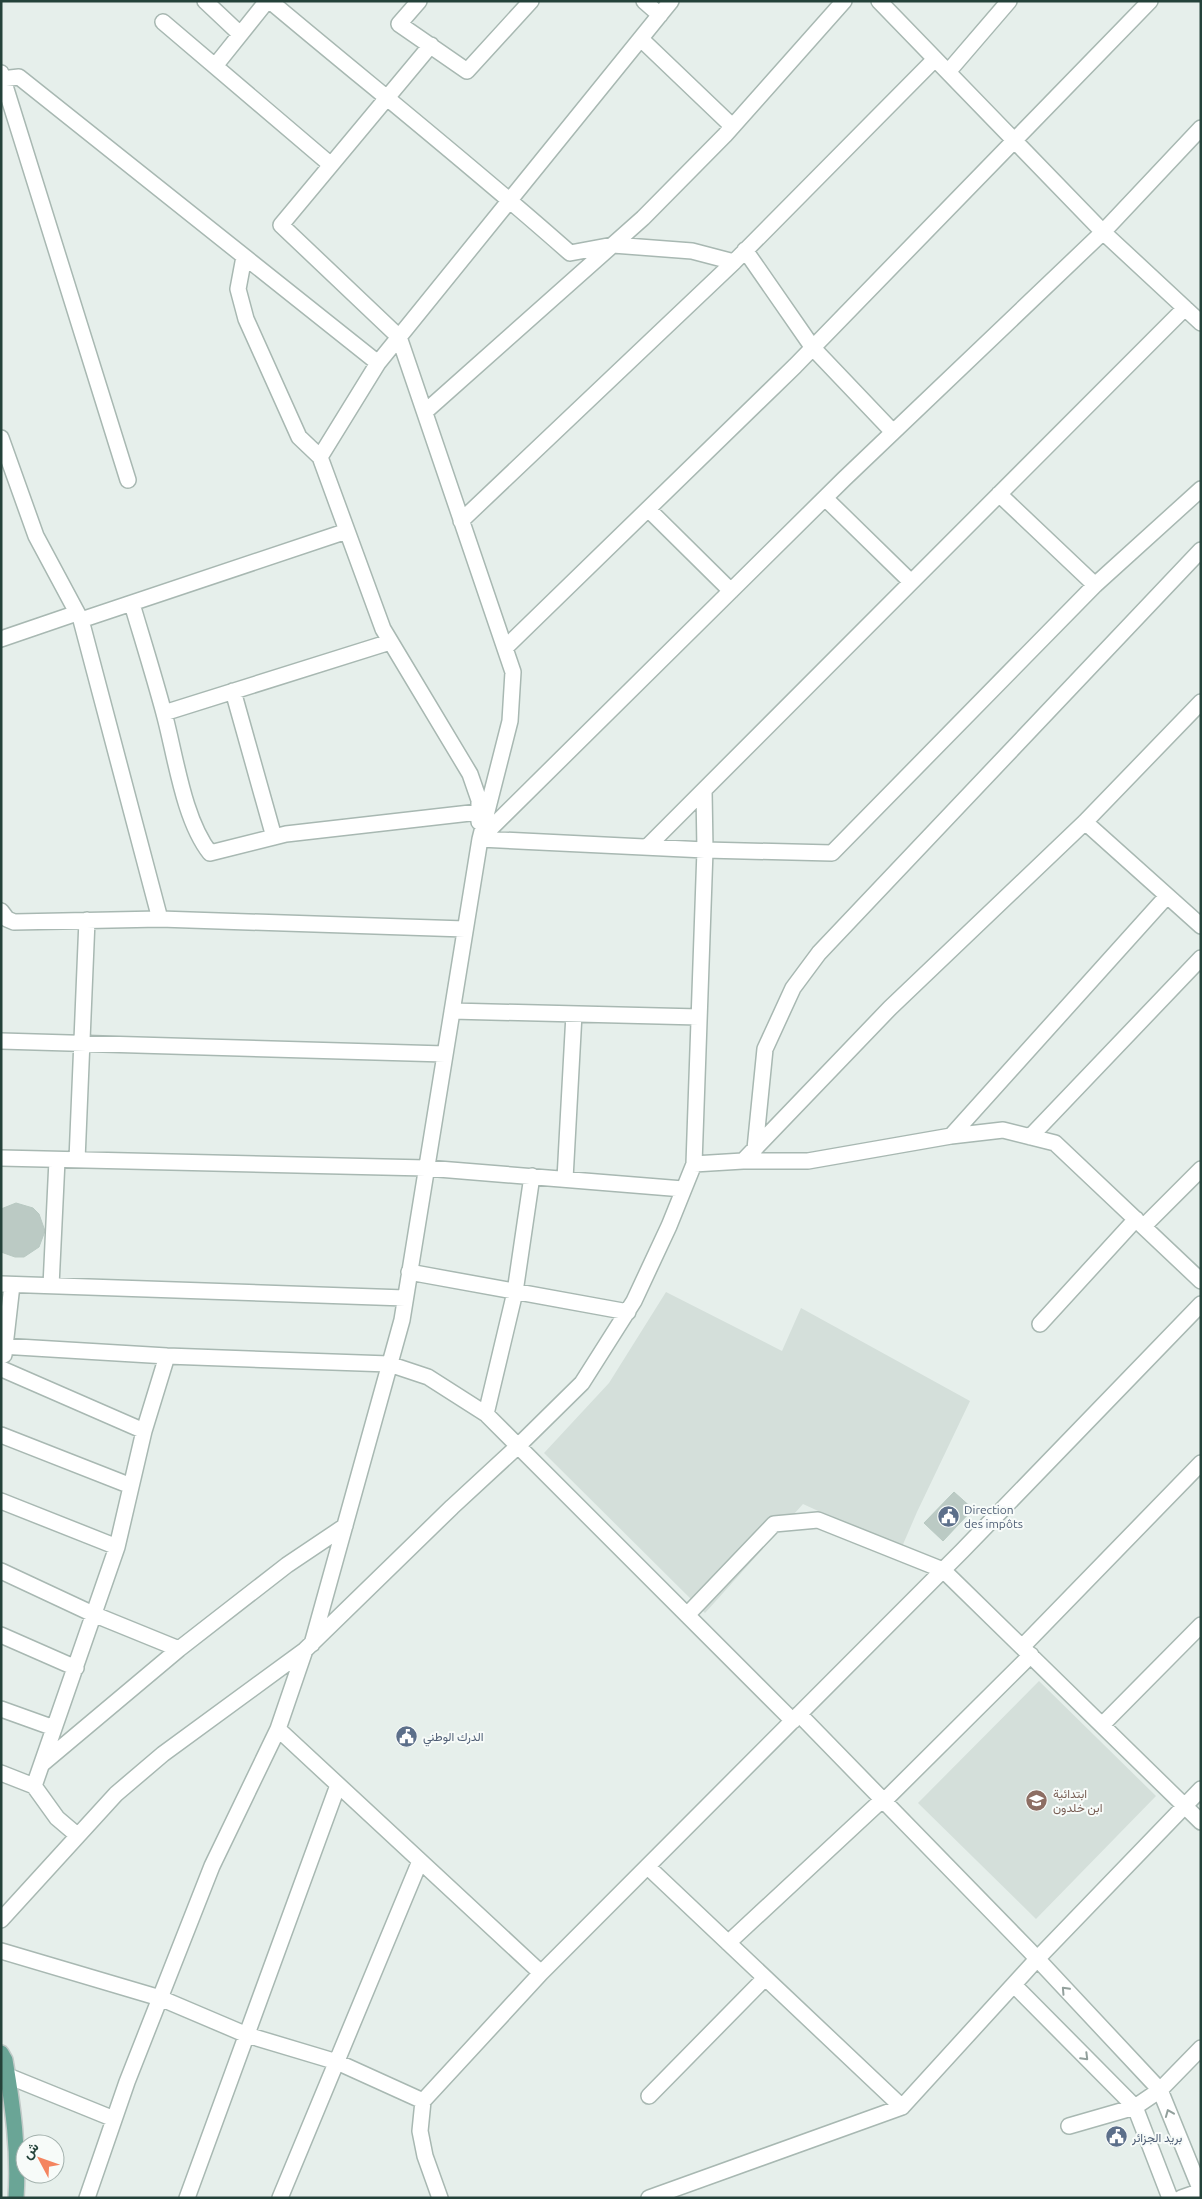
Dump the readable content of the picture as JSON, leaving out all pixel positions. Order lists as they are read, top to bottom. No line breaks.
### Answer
{"places":{"public building":["Direction des impôts","الدرك الوطني","بريد الجزائر"],"school or university":["ابتدائية ابن خلدون"]},"north":"top left"}
